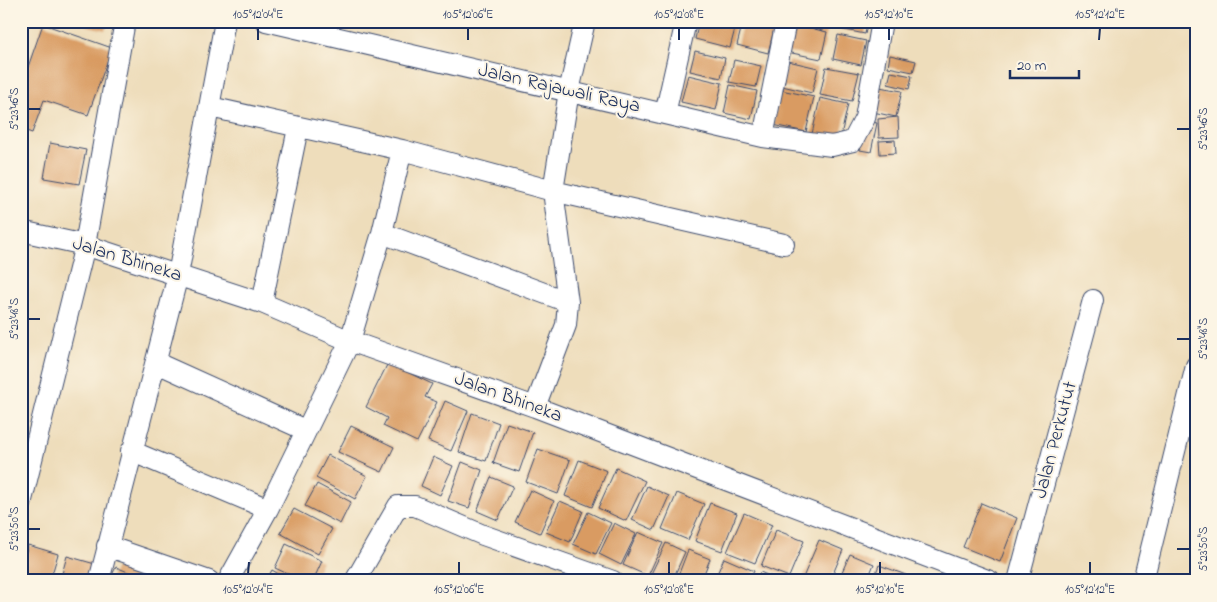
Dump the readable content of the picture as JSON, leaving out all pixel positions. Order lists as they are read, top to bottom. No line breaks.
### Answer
{"streets":{"street":["Jalan Rajawali Raya","Jalan Bhineka","Jalan Perkutut"]},"scale_bar":"20 m","coordinates":["105°12'04\"E","105°12'06\"E","105°12'08\"E","105°12'10\"E","105°12'12\"E","5°23'46\"S","5°23'48\"S","5°23'50\"S"]}
